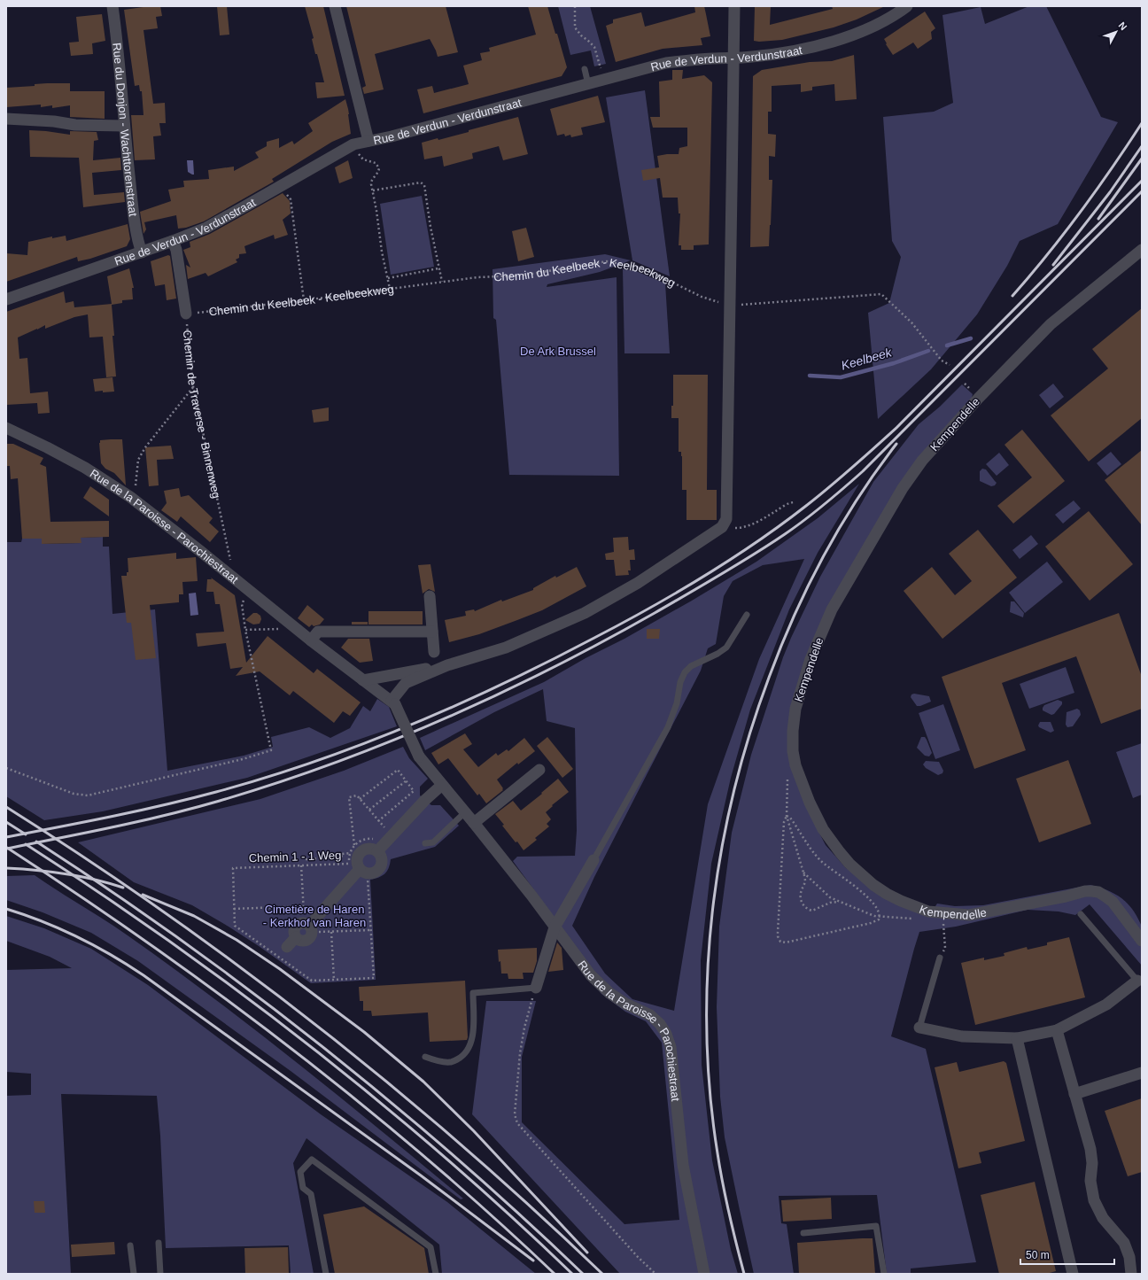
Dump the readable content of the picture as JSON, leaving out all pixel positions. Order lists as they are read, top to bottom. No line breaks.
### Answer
{"streets":{"street":["Rue de Verdun - Verdunstraat","Rue du Donjon - Wachttorenstraat","Chemin de Traverse - Binnenweg","Kempendelle","Rue de la Paroisse - Parochiestraat"],"path":["Chemin du Keelbeek - Keelbeekweg","Chemin 1 - 1 Weg"]},"crossings":[["Rue de Verdun - Verdunstraat","Rue du Donjon - Wachttorenstraat"],["Rue de Verdun - Verdunstraat","Chemin de Traverse - Binnenweg"],["Chemin du Keelbeek - Keelbeekweg","Chemin de Traverse - Binnenweg"]],"water":["Keelbeek"],"parks":["De Ark Brussel","Cimetière de Haren - Kerkhof van Haren"],"scale_bar":"50 m","north":"top right"}
